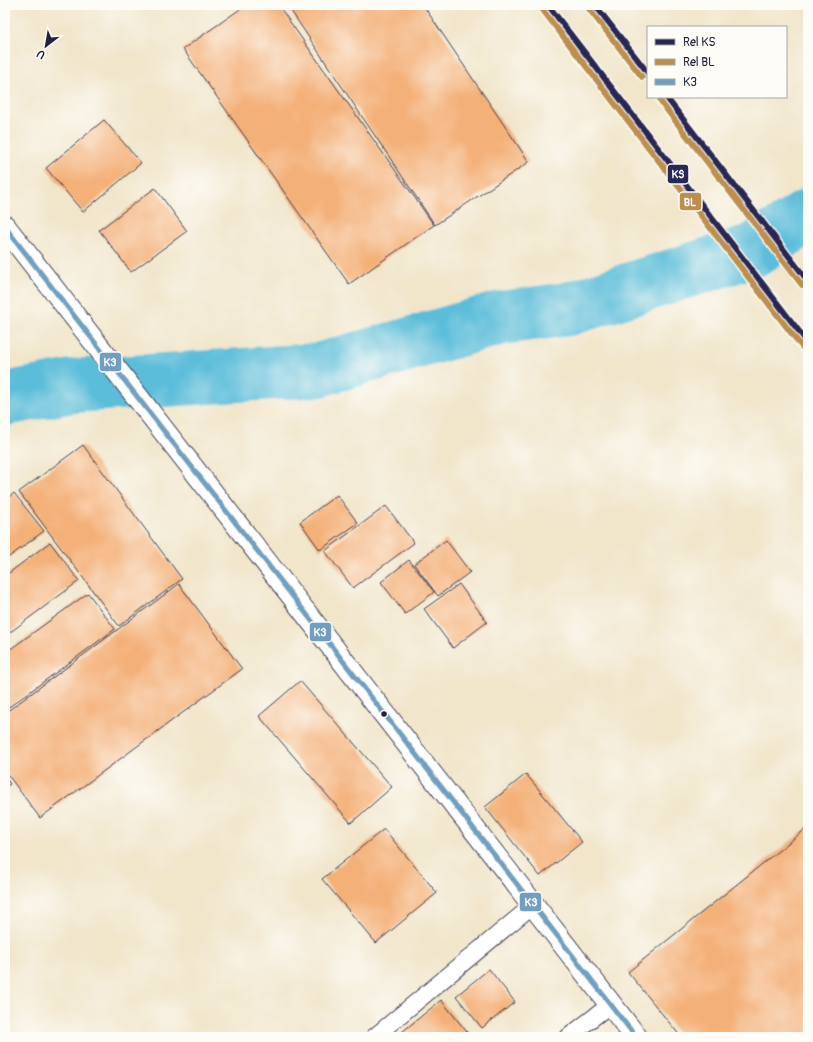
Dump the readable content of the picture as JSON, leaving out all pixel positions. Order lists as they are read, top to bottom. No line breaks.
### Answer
{"lines":["rail line KS","rail line BL","transit line K3"],"legend":["Rel KS","Rel BL","K3"],"north":"bottom left"}
